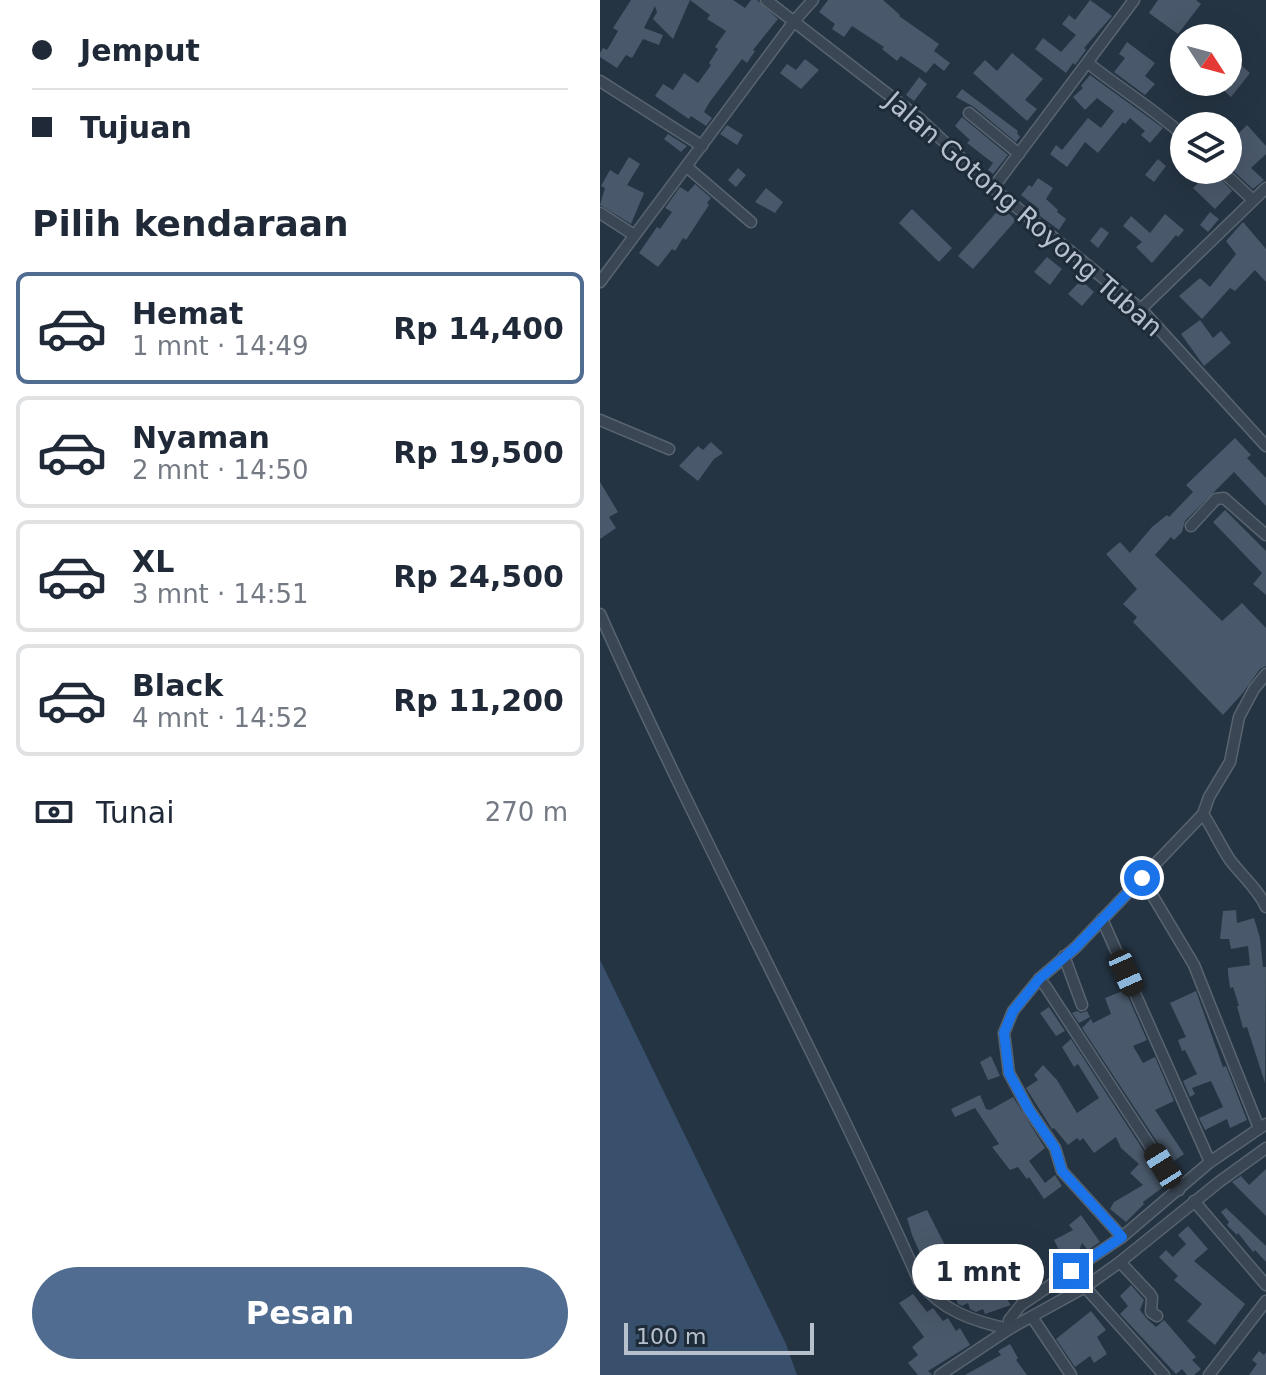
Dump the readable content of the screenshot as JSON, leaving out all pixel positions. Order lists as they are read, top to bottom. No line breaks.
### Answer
{"streets":{"street":["Jalan Gotong Royong Tuban"]},"scale_bar":"100 m","north":"bottom right","page":{"banner":["Jemput","Tujuan"],"heading":"Pilih kendaraan","list":[{"name":"Hemat","note":"1 mnt · 14:49","value":"Rp 14,400"},{"name":"Nyaman","note":"2 mnt · 14:50","value":"Rp 19,500"},{"name":"XL","note":"3 mnt · 14:51","value":"Rp 24,500"},{"name":"Black","note":"4 mnt · 14:52","value":"Rp 11,200"}],"pay":["Tunai","270 m"],"bubble":"1 mnt","buttons":"Pesan","scale":"100 m"}}
